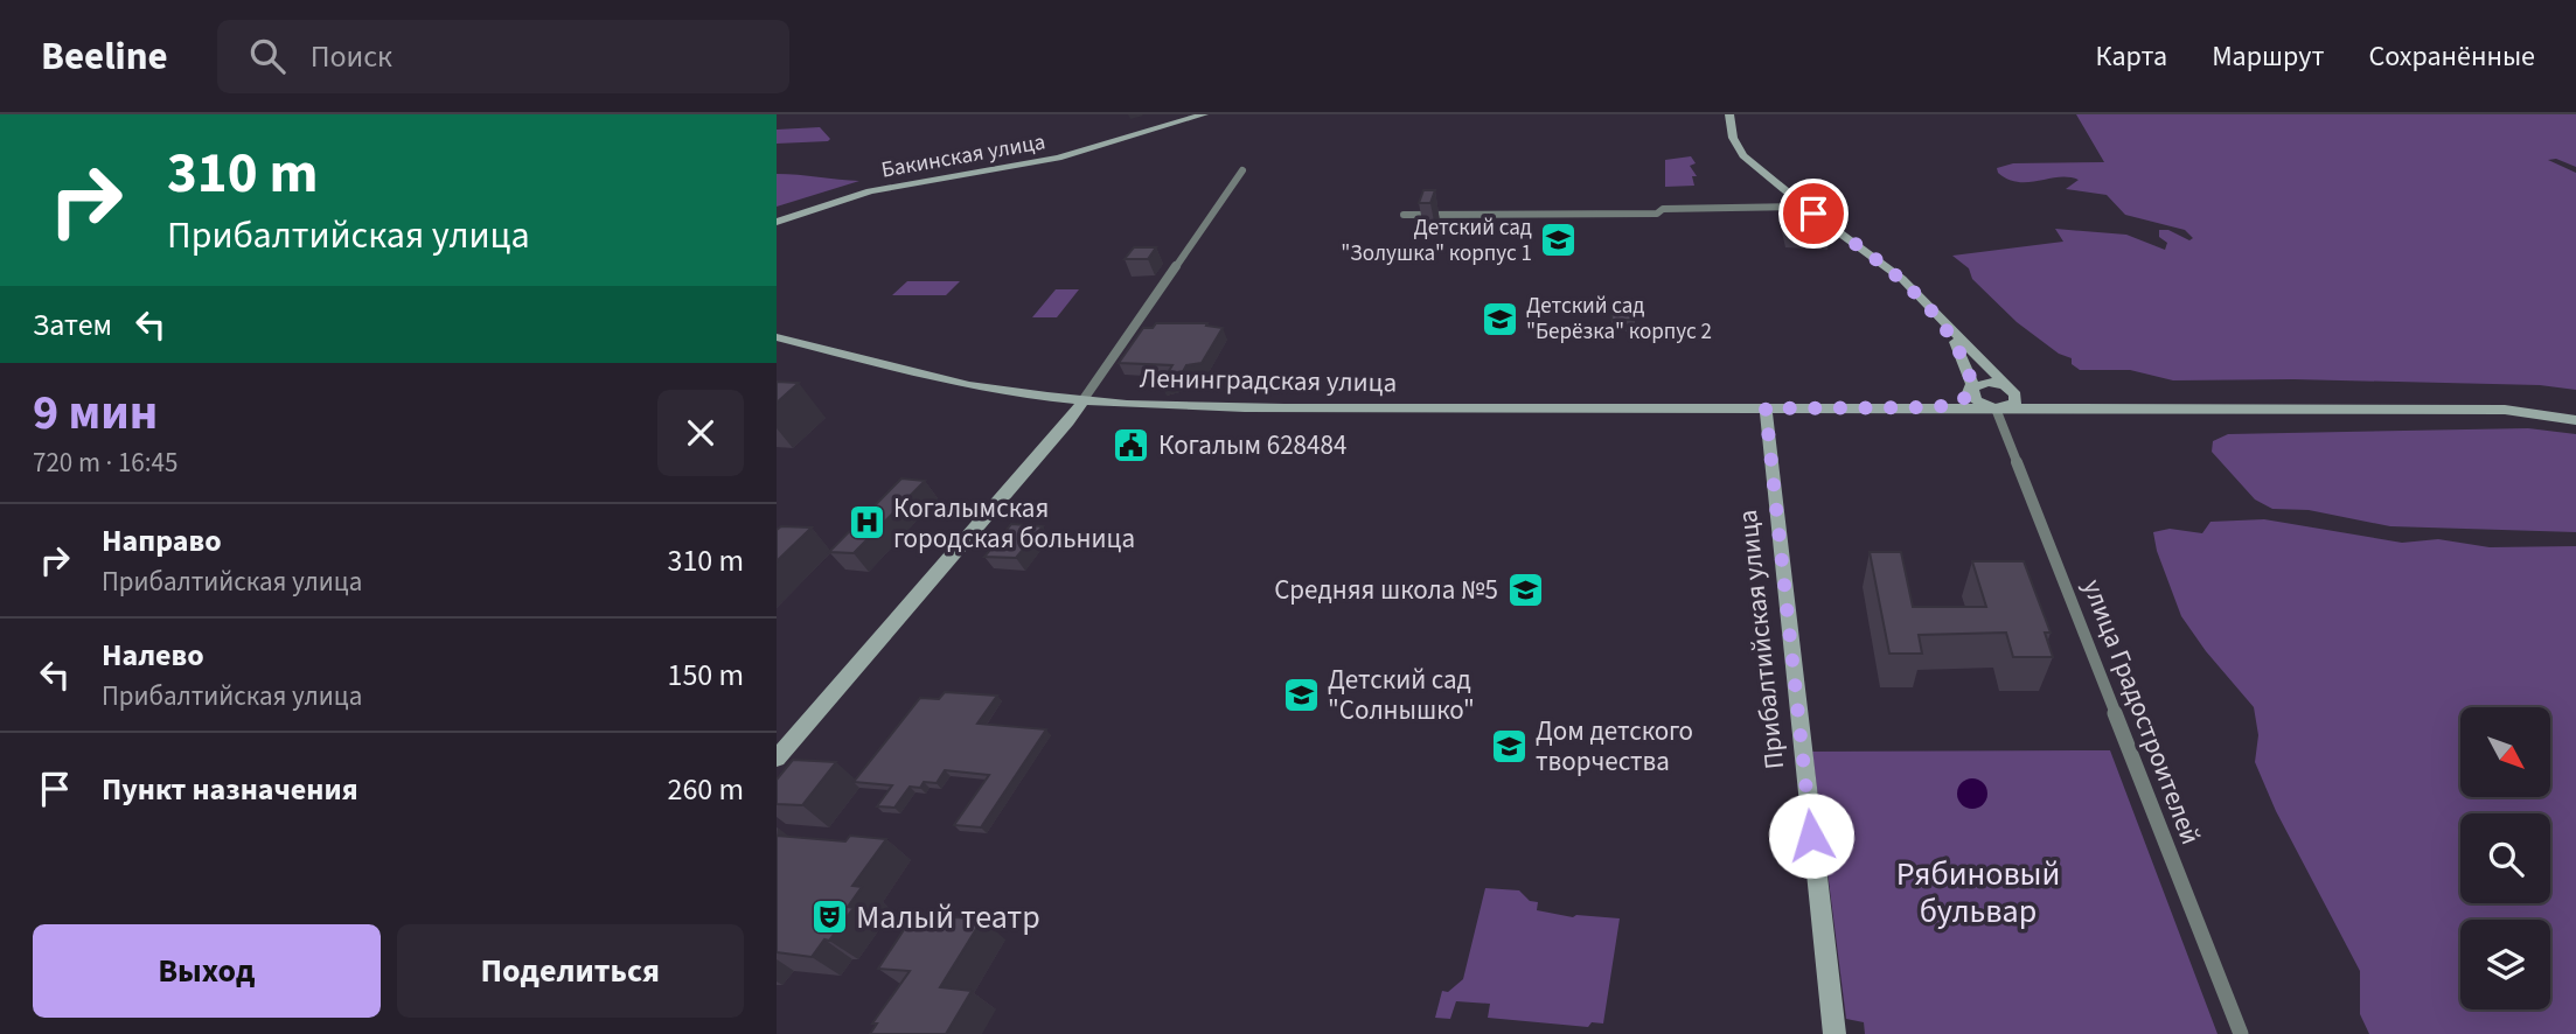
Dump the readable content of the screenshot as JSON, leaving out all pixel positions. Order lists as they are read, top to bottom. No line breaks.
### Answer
{"streets":{"street":["Бакинская улица","Ленинградская улица","Прибалтийская улица","улица Градостроителей"]},"crossings":[["Ленинградская улица","Прибалтийская улица"]],"parks":["Рябиновый бульвар"],"places":{"school or university":["Детский сад \"Золушка\" корпус 1","Детский сад \"Берёзка\" корпус 2","Средняя школа №5","Детский сад \"Солнышко\"","Дом детского творчества"],"public building":["Когалым 628484"],"hospital":["Когалымская городская больница"],"theatre":["Малый театр"]},"north":"bottom right","page":{"header":"Beeline","search":"Поиск","nav":["Карта","Маршрут","Сохранённые"],"turn":["310 m","Прибалтийская улица"],"then":"Затем","heading":["9 мин","720 m · 16:45"],"list":[{"name":"Направо","note":"Прибалтийская улица","value":"310 m"},{"name":"Налево","note":"Прибалтийская улица","value":"150 m"},{"name":"Пункт назначения","value":"260 m"}],"buttons":["Выход","Поделиться"]}}
